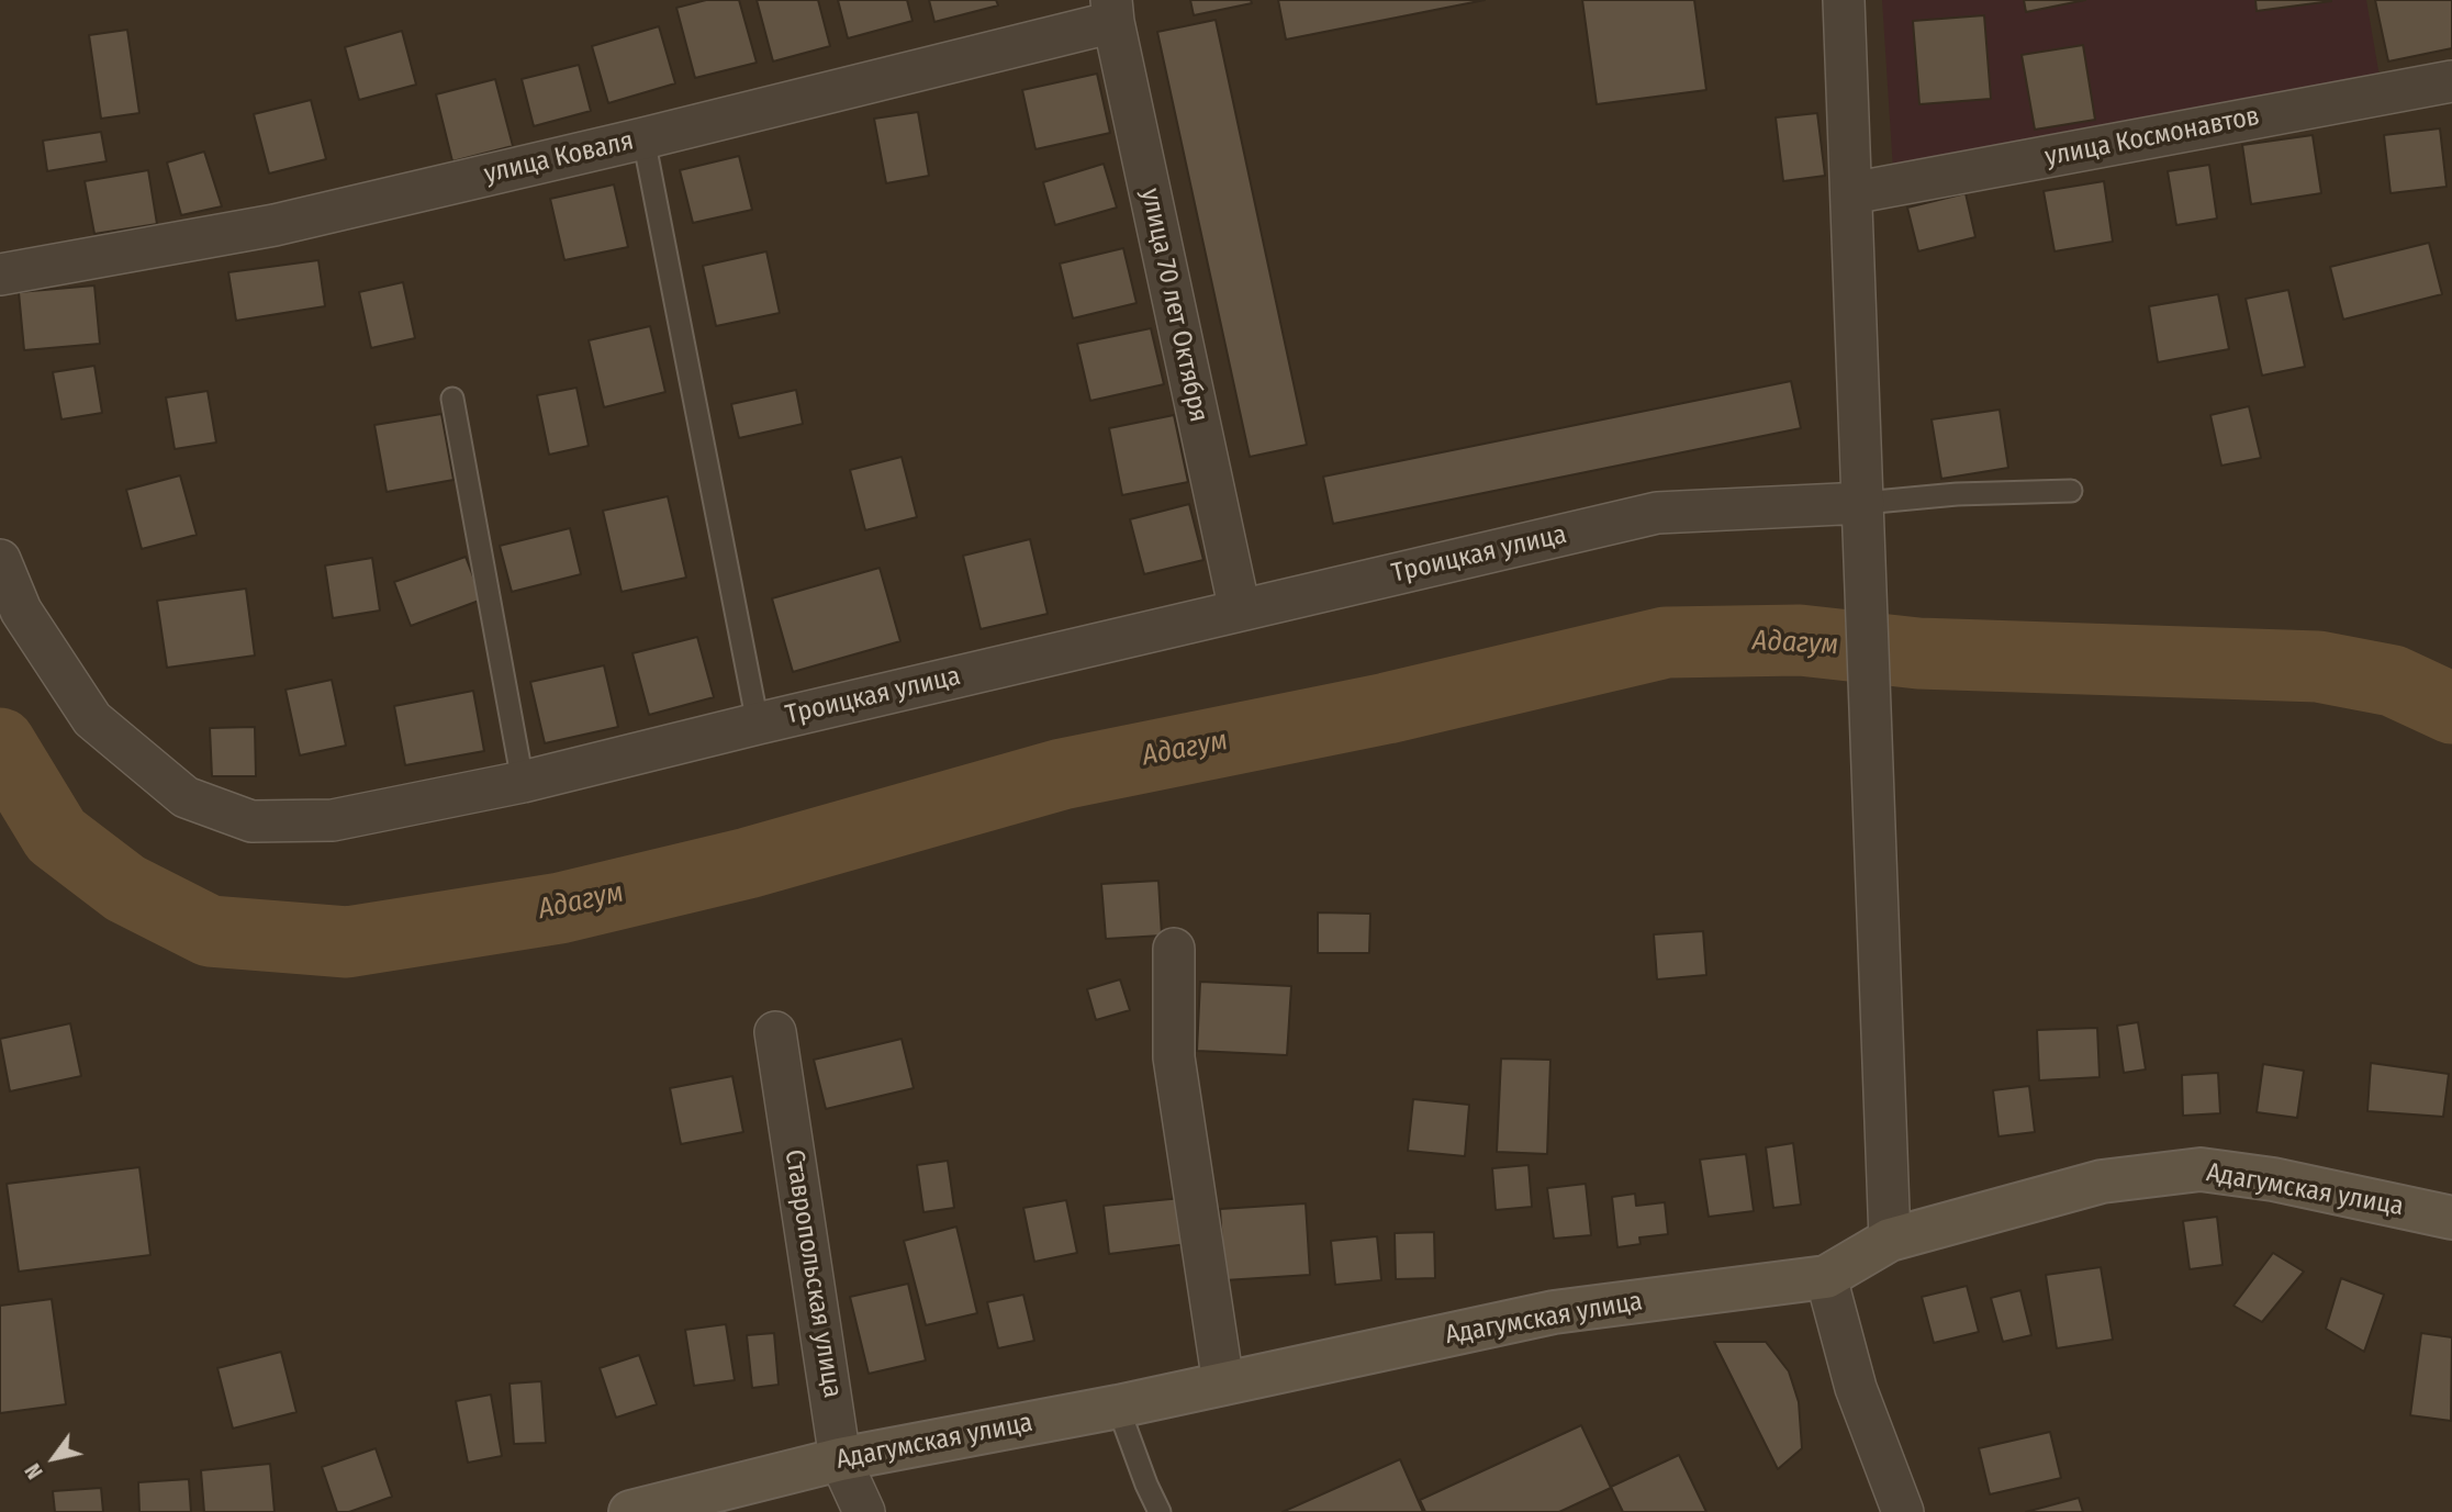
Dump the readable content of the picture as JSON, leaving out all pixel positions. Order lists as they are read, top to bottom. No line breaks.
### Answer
{"streets":{"main road":["Адагумская улица"],"street":["улица Космонавтов","улица Коваля","улица 70 лет Октября","Троицкая улица","Ставропольская улица"]},"crossings":[["улица Коваля","улица 70 лет Октября"],["улица 70 лет Октября","Троицкая улица"],["Адагумская улица","Ставропольская улица"]],"water":["Адагум"],"north":"bottom left"}
